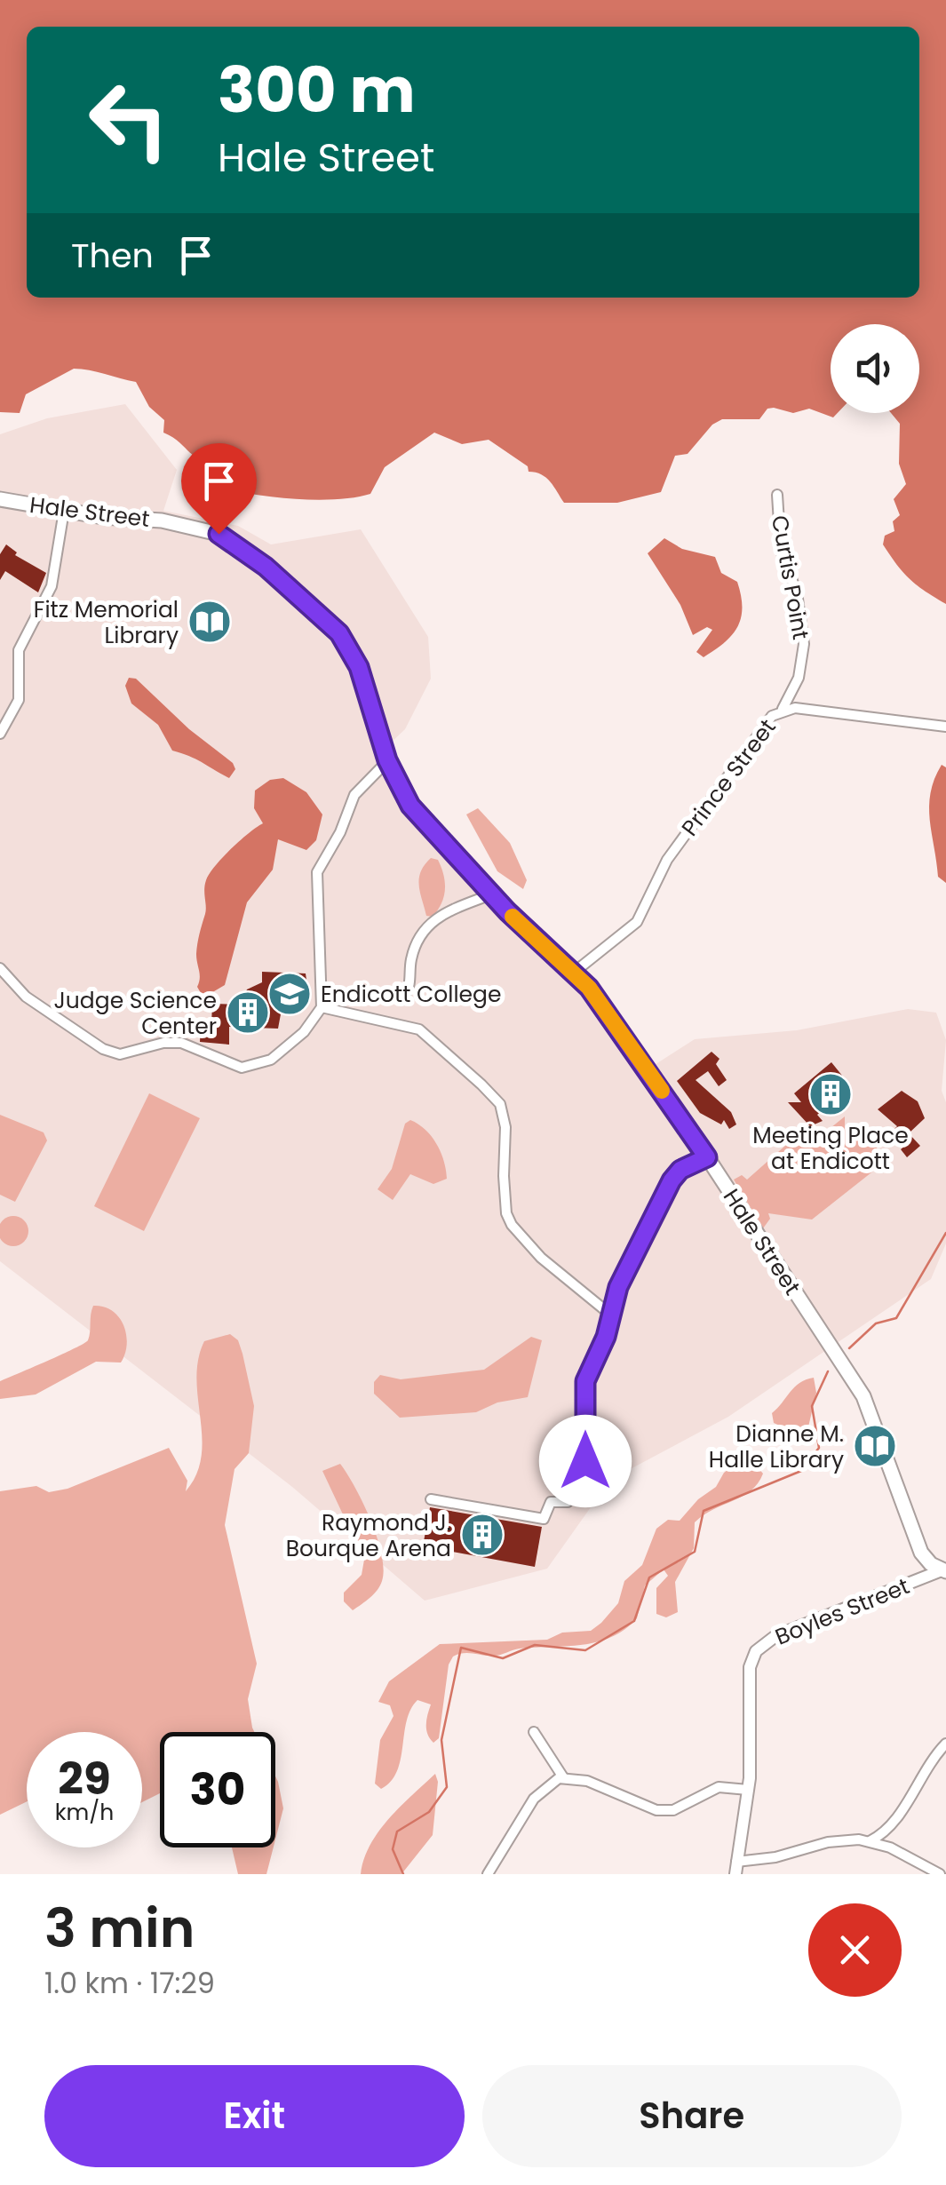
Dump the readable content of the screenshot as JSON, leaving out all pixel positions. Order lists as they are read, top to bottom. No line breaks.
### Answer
{"streets":{"main road":["Hale Street"],"street":["Curtis Point","Prince Street","Boyles Street"]},"crossings":[["Hale Street","Prince Street"],["Hale Street","Boyles Street"],["Curtis Point","Prince Street"]],"places":{"library":["Fitz Memorial Library","Dianne M. Halle Library"],"school or university":["Endicott College"],"building":["Judge Science Center","Meeting Place at Endicott","Raymond J. Bourque Arena"]},"page":{"turn":["300 m","Hale Street"],"then":"Then","speed":"29 km/h","limit":"30","heading":["3 min","1.0 km · 17:29"],"buttons":["Exit","Share"]}}
